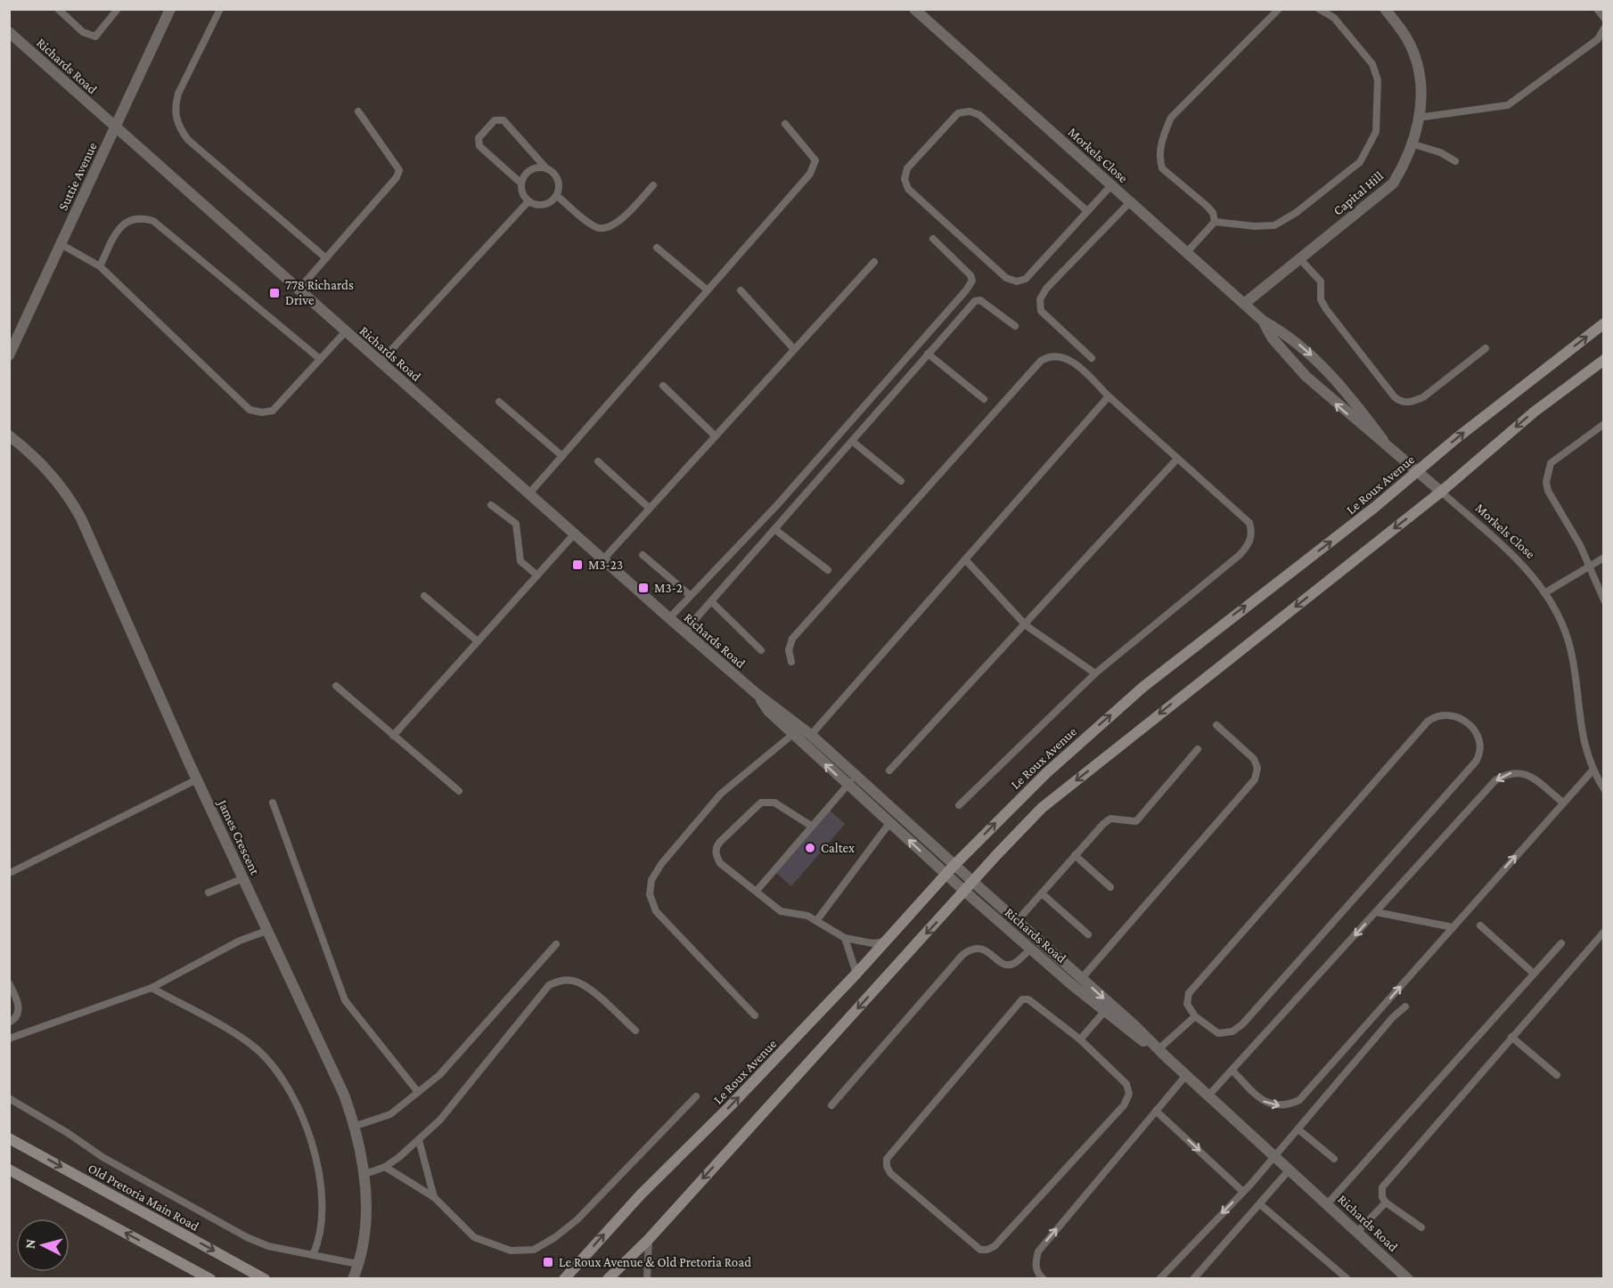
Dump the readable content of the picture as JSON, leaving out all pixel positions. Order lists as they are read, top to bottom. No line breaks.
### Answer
{"streets":{"main road":["Le Roux Avenue","Old Pretoria Main Road"],"street":["Richards Road","Morkels Close","Suttie Avenue","Capital Hill","James Crescent"]},"crossings":[["Richards Road","Suttie Avenue"],["Richards Road","Le Roux Avenue"],["Morkels Close","Capital Hill"],["Morkels Close","Le Roux Avenue"]],"places":{"transit":["778 Richards Drive","M3-23","M3-2","Le Roux Avenue & Old Pretoria Road"],"other":["Caltex"]},"north":"left"}
